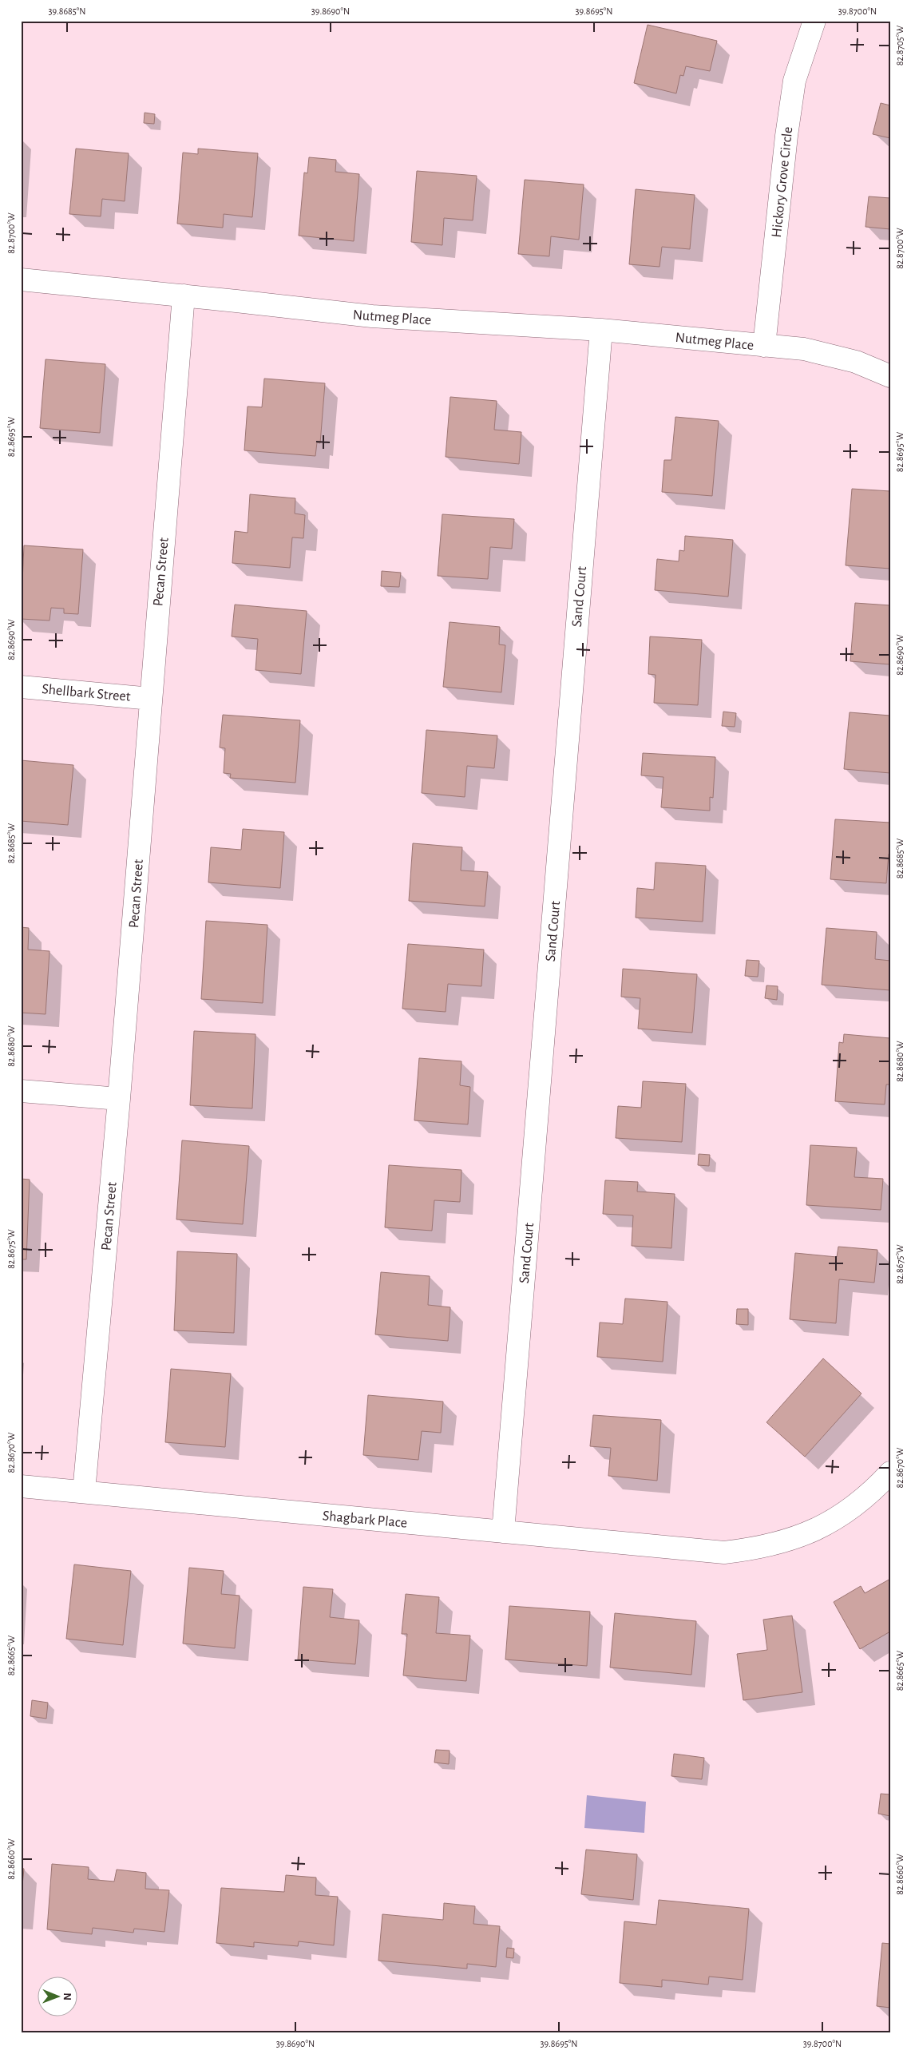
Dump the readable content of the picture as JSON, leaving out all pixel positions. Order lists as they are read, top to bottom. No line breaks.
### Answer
{"streets":{"street":["Hickory Grove Circle","Nutmeg Place","Pecan Street","Sand Court","Shellbark Street","Shagbark Place"]},"crossings":[["Hickory Grove Circle","Nutmeg Place"],["Nutmeg Place","Pecan Street"],["Nutmeg Place","Sand Court"],["Pecan Street","Shellbark Street"],["Pecan Street","Shagbark Place"],["Sand Court","Shagbark Place"]],"north":"right","coordinates":["39.8685°N","39.8690°N","39.8695°N","39.8700°N","82.8705°W","82.8700°W","82.8695°W","82.8690°W","82.8685°W","82.8680°W","82.8675°W","82.8670°W","82.8665°W","82.8660°W"]}
